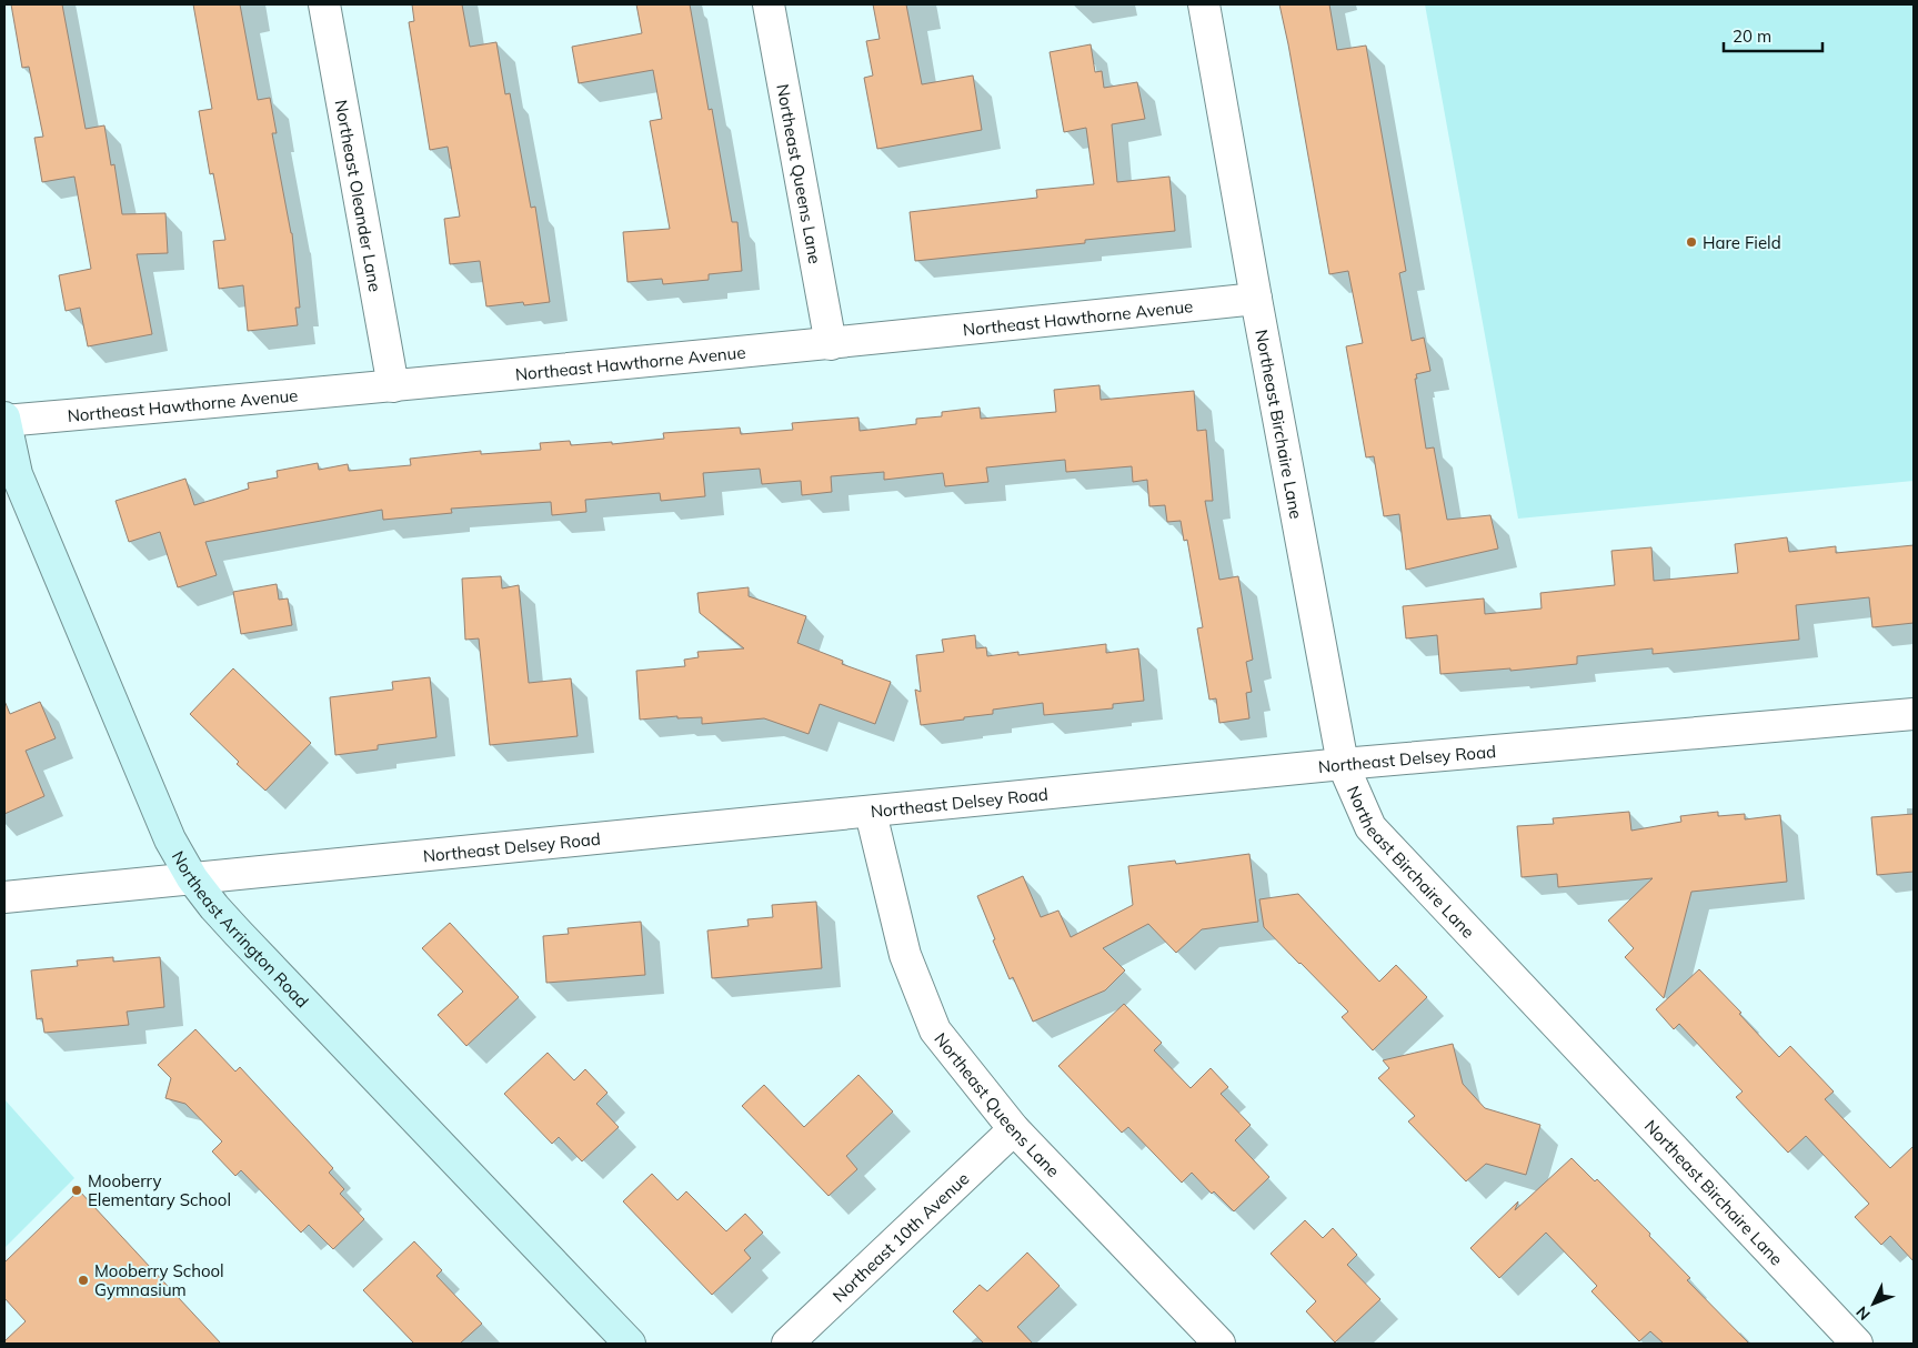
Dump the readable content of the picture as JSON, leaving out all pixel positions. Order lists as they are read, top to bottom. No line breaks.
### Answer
{"streets":{"street":["Northeast Queens Lane","Northeast Oleander Lane","Northeast Hawthorne Avenue","Northeast Birchaire Lane","Northeast Delsey Road","Northeast Arrington Road","Northeast 10th Avenue"]},"crossings":[["Northeast Queens Lane","Northeast Hawthorne Avenue"],["Northeast Queens Lane","Northeast Delsey Road"],["Northeast Queens Lane","Northeast 10th Avenue"],["Northeast Oleander Lane","Northeast Hawthorne Avenue"],["Northeast Hawthorne Avenue","Northeast Birchaire Lane"],["Northeast Hawthorne Avenue","Northeast Arrington Road"],["Northeast Birchaire Lane","Northeast Delsey Road"],["Northeast Delsey Road","Northeast Arrington Road"]],"places":["Hare Field","Mooberry Elementary School","Mooberry School Gymnasium"],"scale_bar":"20 m","north":"bottom left"}
